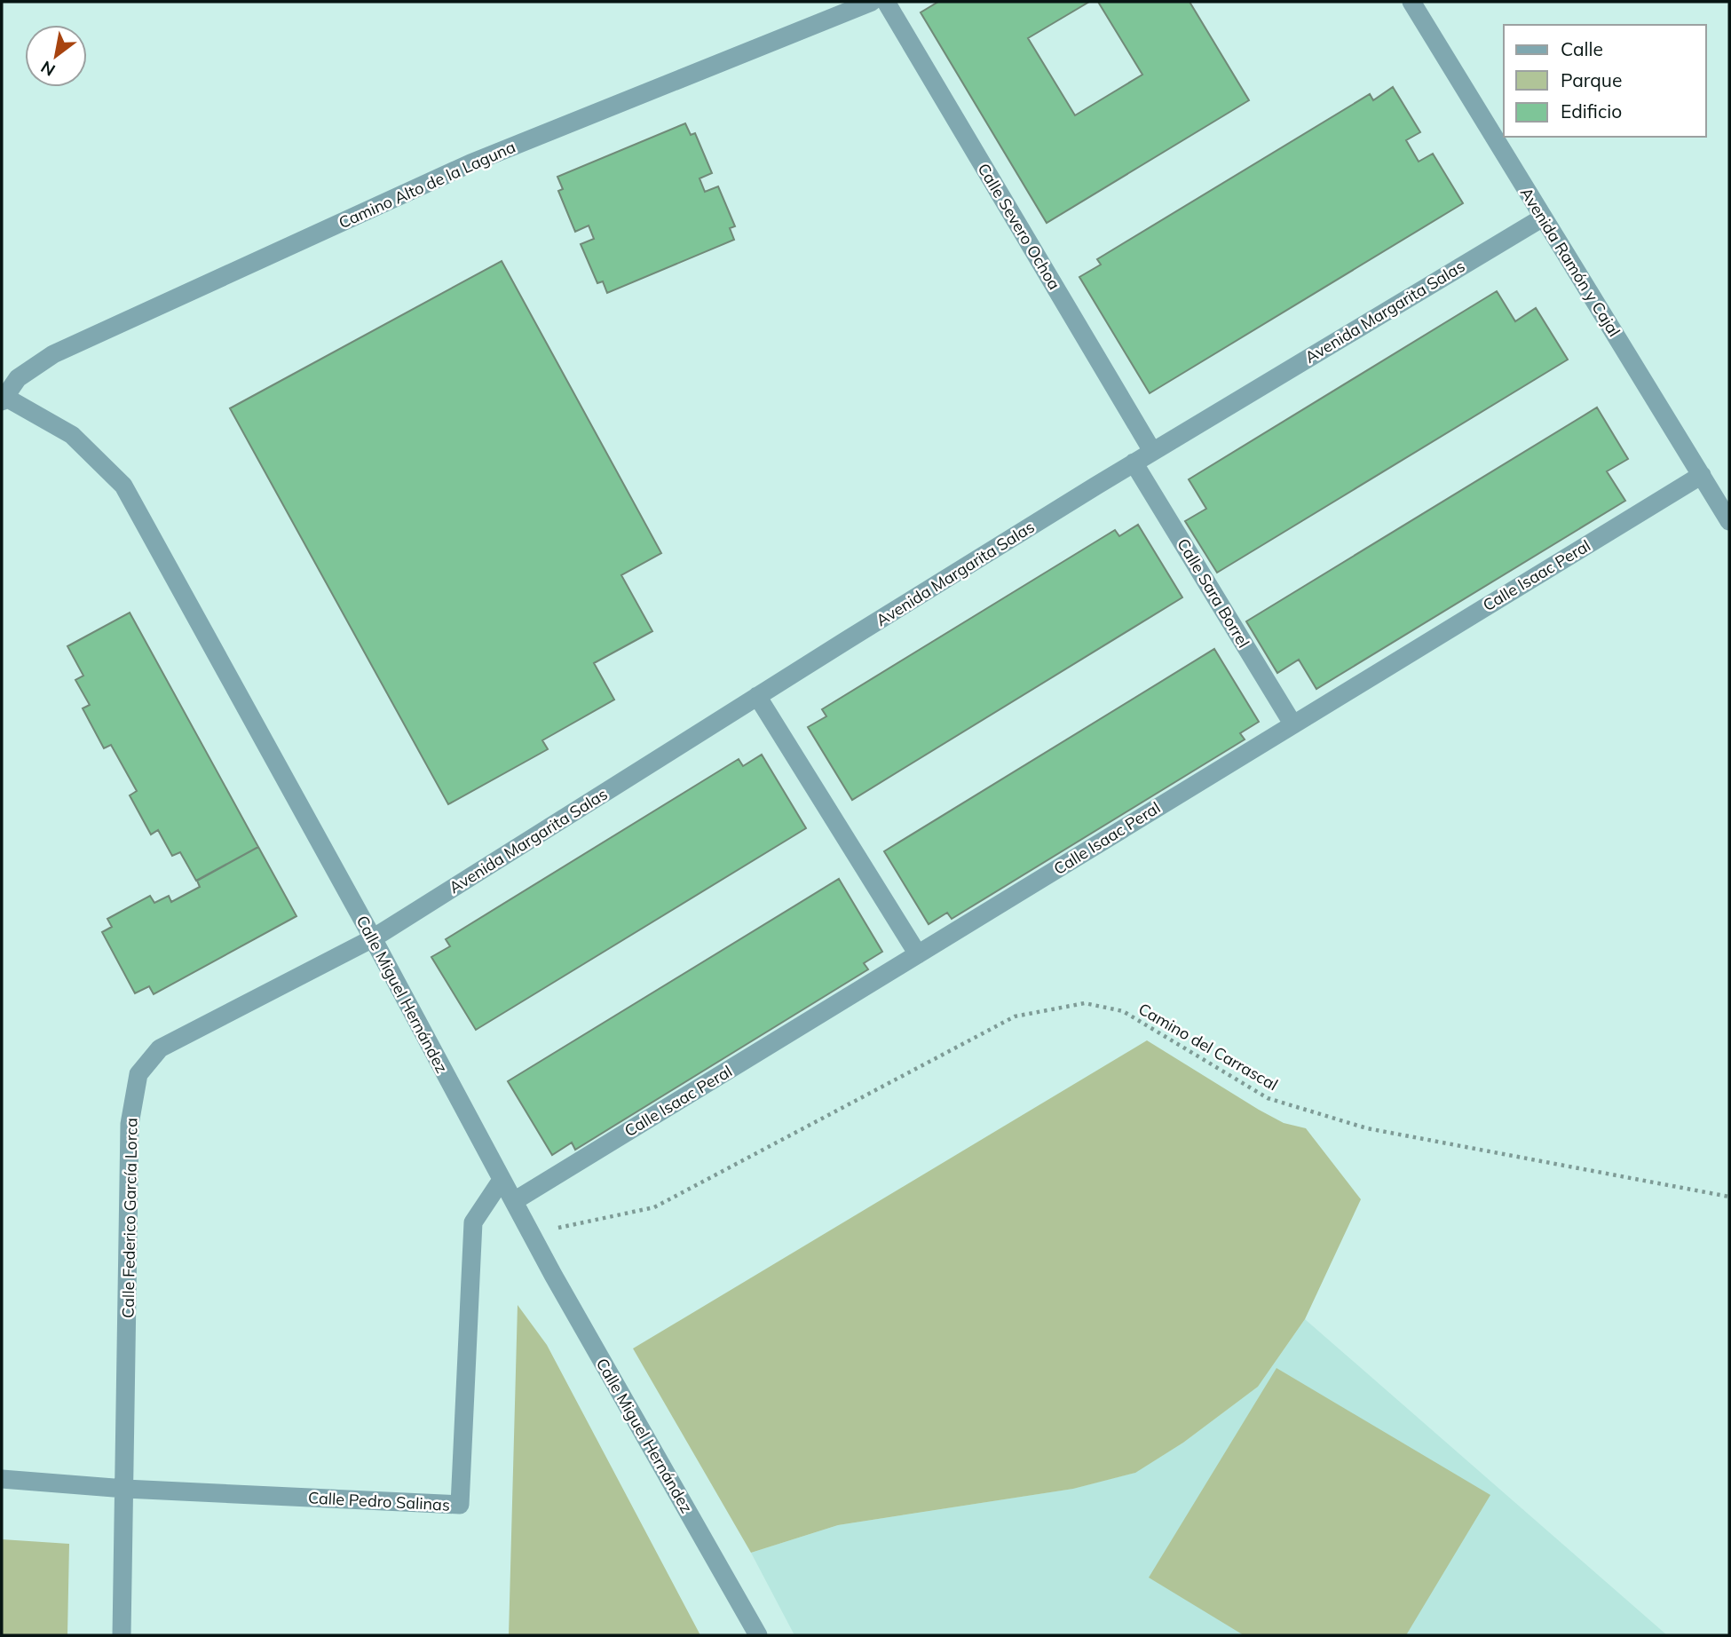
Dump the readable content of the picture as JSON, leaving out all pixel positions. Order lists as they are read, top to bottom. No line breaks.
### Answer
{"streets":{"street":["Camino Alto de la Laguna","Calle Severo Ochoa","Avenida Ramón y Cajal","Avenida Margarita Salas","Calle Isaac Peral","Calle Sara Borrel","Calle Miguel Hernández","Calle Federico García Lorca","Calle Pedro Salinas"],"path":["Camino del Carrascal"]},"crossings":[["Camino Alto de la Laguna","Calle Miguel Hernández"],["Calle Severo Ochoa","Avenida Margarita Salas"],["Avenida Ramón y Cajal","Avenida Margarita Salas"],["Avenida Ramón y Cajal","Calle Isaac Peral"],["Avenida Margarita Salas","Calle Sara Borrel"],["Avenida Margarita Salas","Calle Miguel Hernández"],["Avenida Margarita Salas","Calle Federico García Lorca"],["Calle Isaac Peral","Calle Sara Borrel"],["Calle Isaac Peral","Calle Miguel Hernández"],["Calle Miguel Hernández","Camino del Carrascal"],["Calle Miguel Hernández","Calle Federico García Lorca"],["Calle Miguel Hernández","Calle Pedro Salinas"],["Calle Federico García Lorca","Calle Pedro Salinas"]],"legend":["Calle","Parque","Edificio"],"north":"bottom left"}
